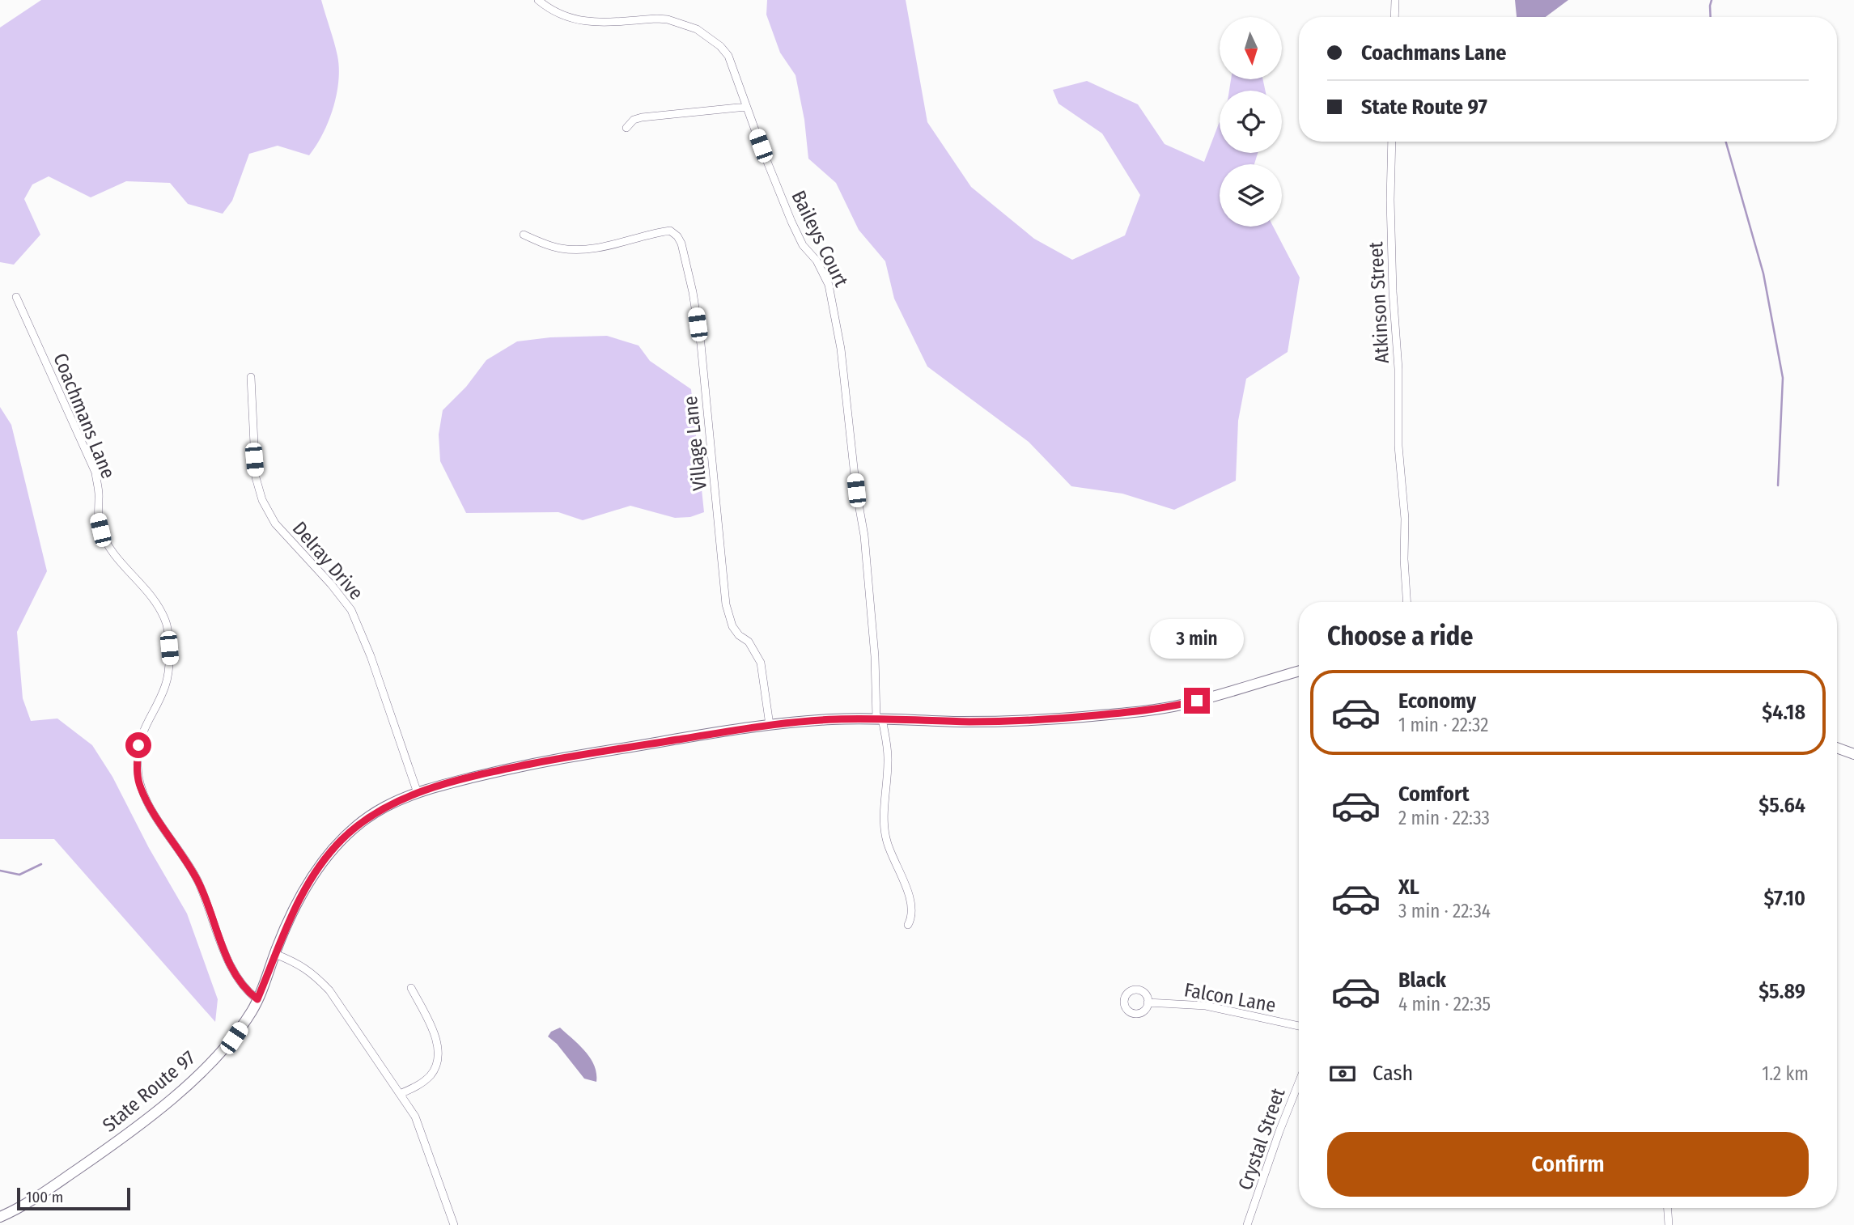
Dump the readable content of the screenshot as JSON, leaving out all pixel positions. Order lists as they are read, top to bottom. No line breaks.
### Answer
{"streets":{"main road":["State Route 97"],"street":["Baileys Court","Atkinson Street","Coachmans Lane","Village Lane","Delray Drive","Falcon Lane","Crystal Street"]},"crossings":[["Baileys Court","State Route 97"],["Coachmans Lane","State Route 97"],["Village Lane","State Route 97"],["Delray Drive","State Route 97"]],"scale_bar":"100 m","north":"bottom","page":{"banner":["Coachmans Lane","State Route 97"],"heading":"Choose a ride","bubble":"3 min","list":[{"name":"Economy","note":"1 min · 22:32","value":"$4.18"},{"name":"Comfort","note":"2 min · 22:33","value":"$5.64"},{"name":"XL","note":"3 min · 22:34","value":"$7.10"},{"name":"Black","note":"4 min · 22:35","value":"$5.89"}],"pay":["Cash","1.2 km"],"buttons":"Confirm","scale":"100 m"}}
